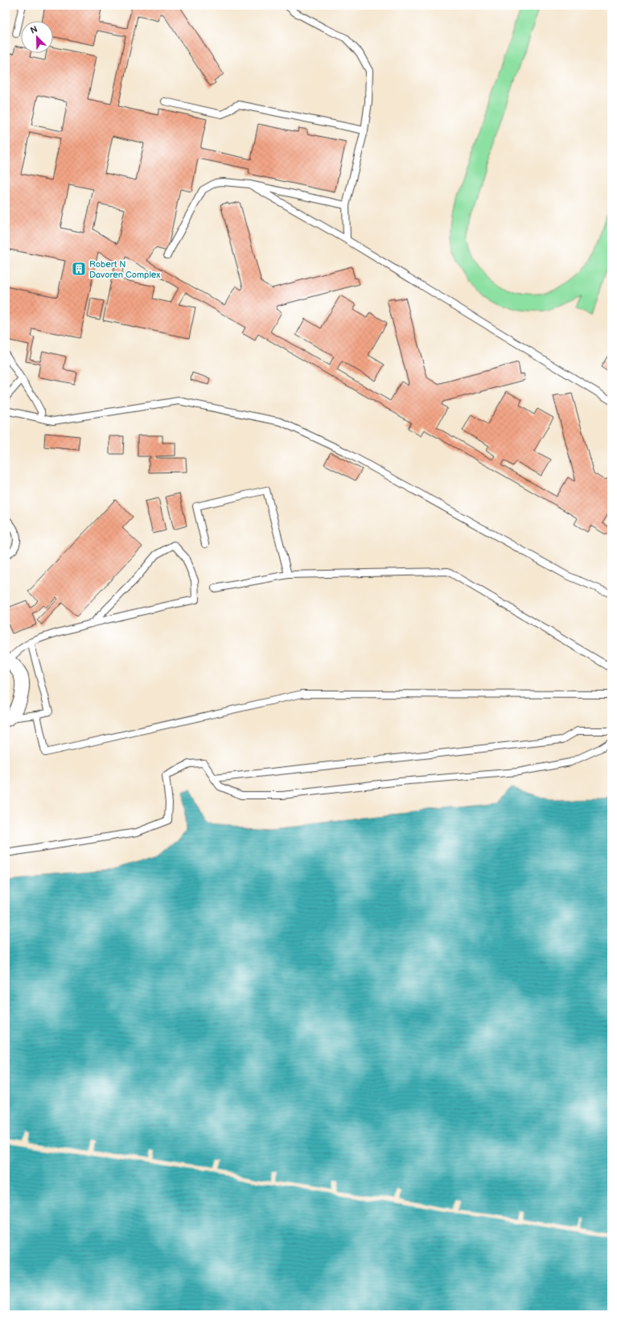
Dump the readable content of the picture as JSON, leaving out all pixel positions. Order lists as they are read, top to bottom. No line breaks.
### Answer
{"places":{"building":["Robert N Davoren Complex"]},"north":"top left"}
